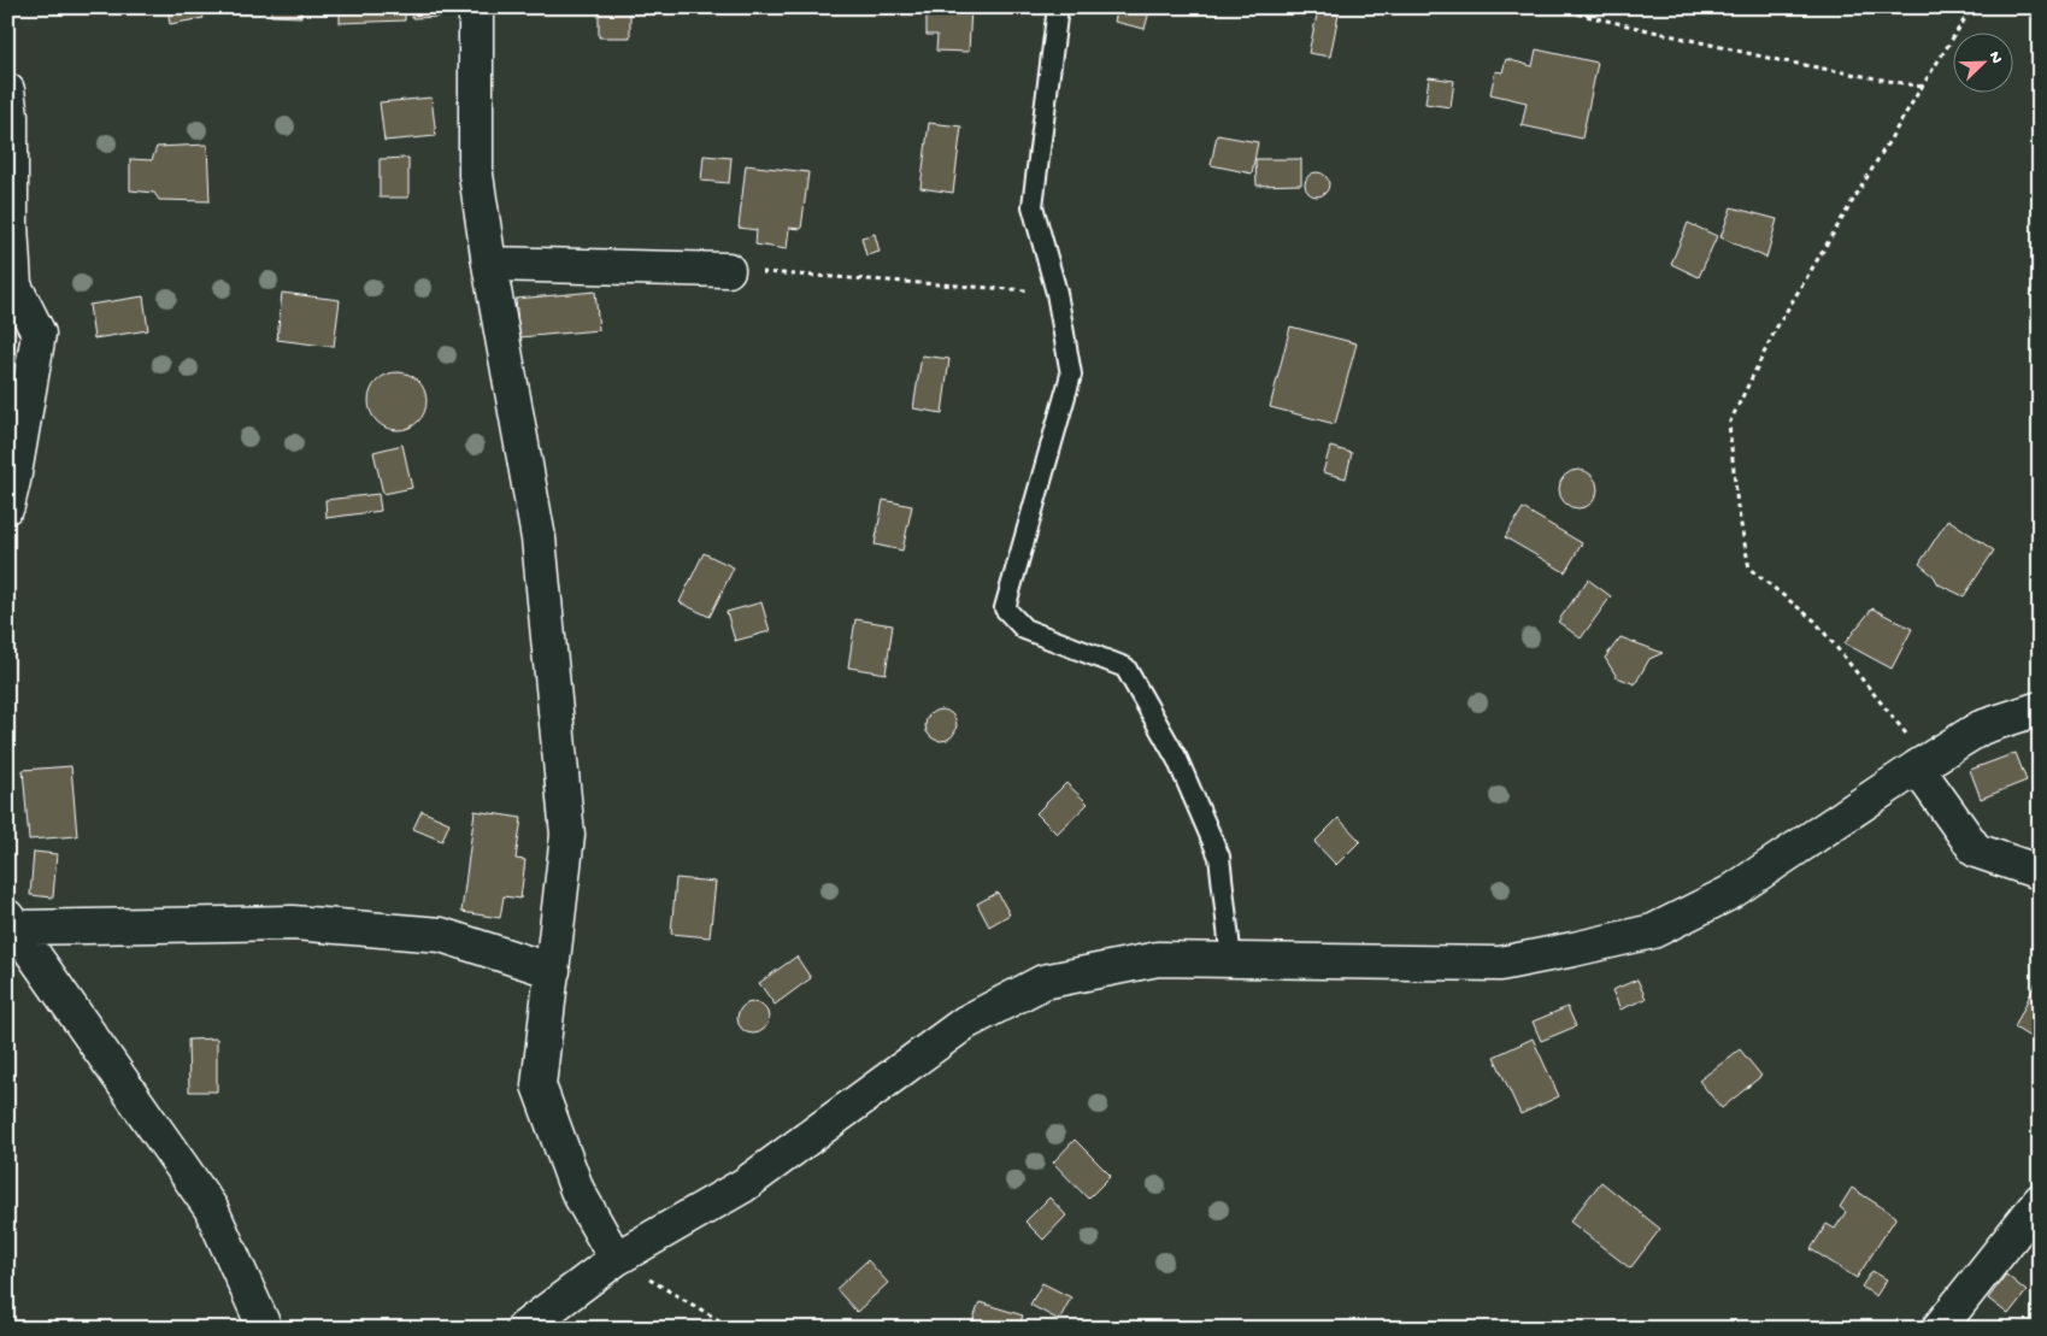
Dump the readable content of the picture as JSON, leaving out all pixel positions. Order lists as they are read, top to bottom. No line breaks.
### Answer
{"north":"top right"}
